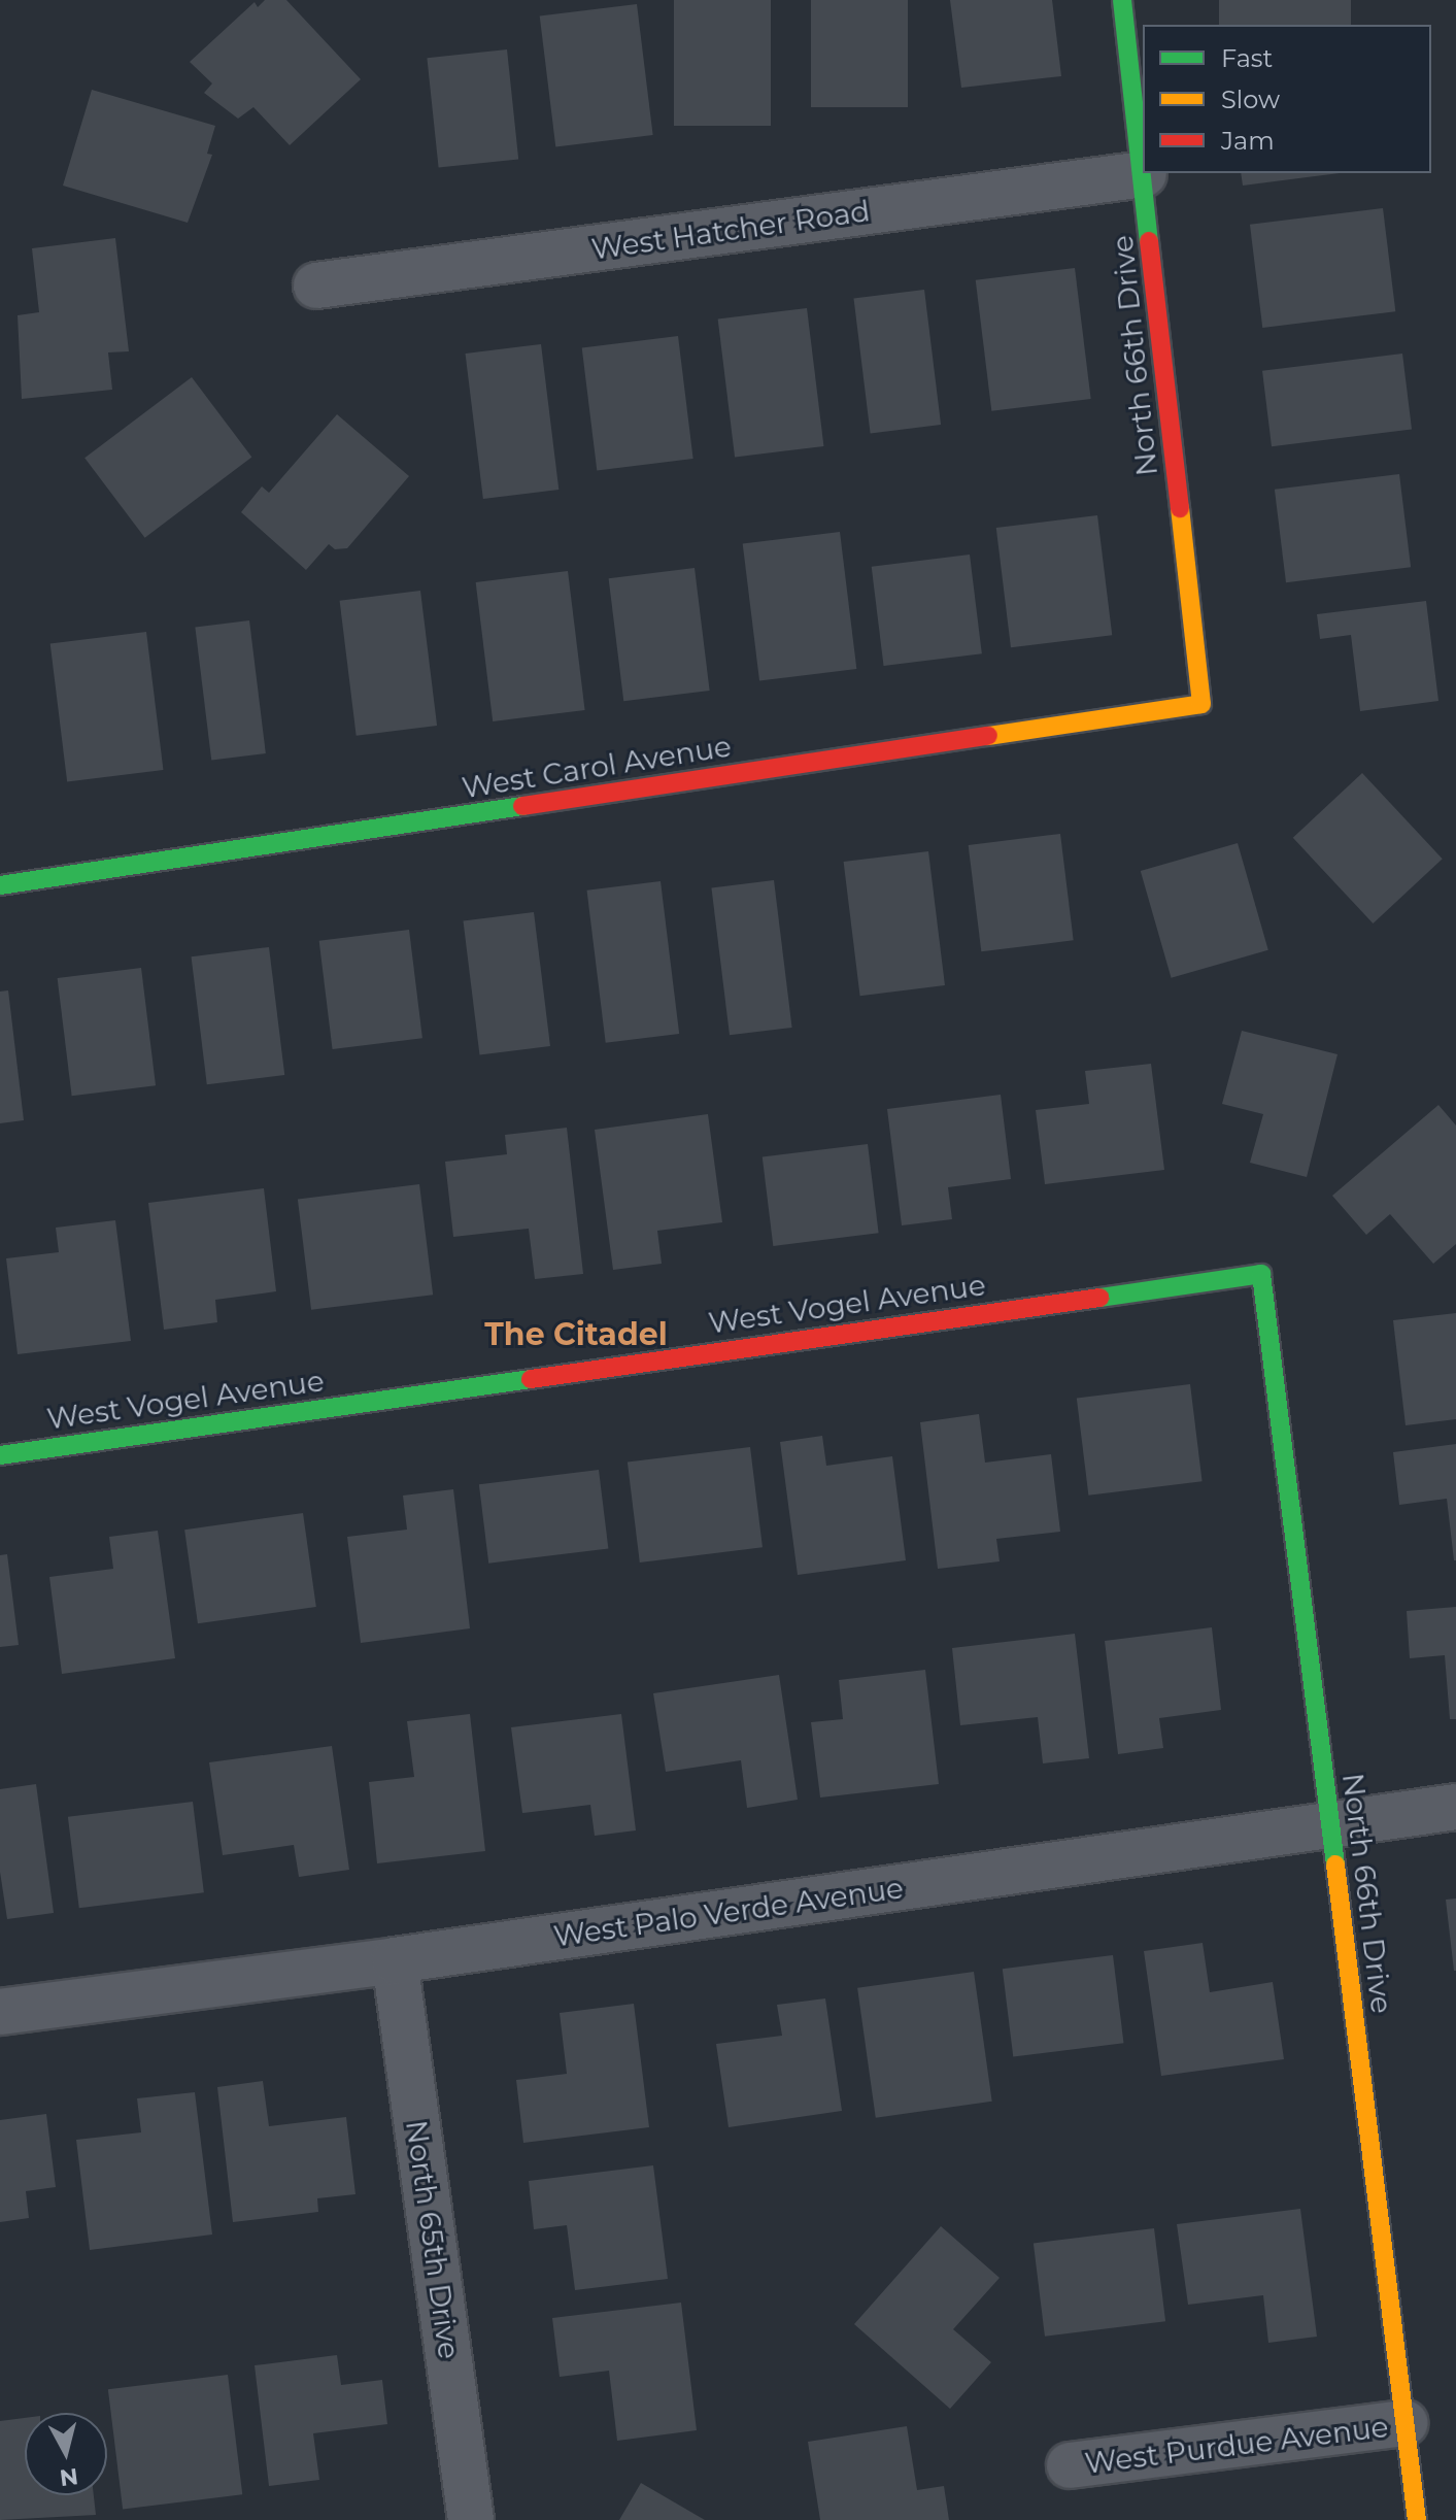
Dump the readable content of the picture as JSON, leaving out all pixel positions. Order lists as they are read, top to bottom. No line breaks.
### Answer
{"streets":{"street":["West Hatcher Road","North 66th Drive","West Carol Avenue","West Vogel Avenue","West Palo Verde Avenue","North 65th Drive","West Purdue Avenue"]},"crossings":[["West Hatcher Road","North 66th Drive"],["North 66th Drive","West Carol Avenue"],["North 66th Drive","West Vogel Avenue"],["North 66th Drive","West Palo Verde Avenue"],["North 66th Drive","West Purdue Avenue"],["West Palo Verde Avenue","North 65th Drive"]],"districts":["The Citadel"],"legend":["Fast","Slow","Jam"],"north":"bottom"}
